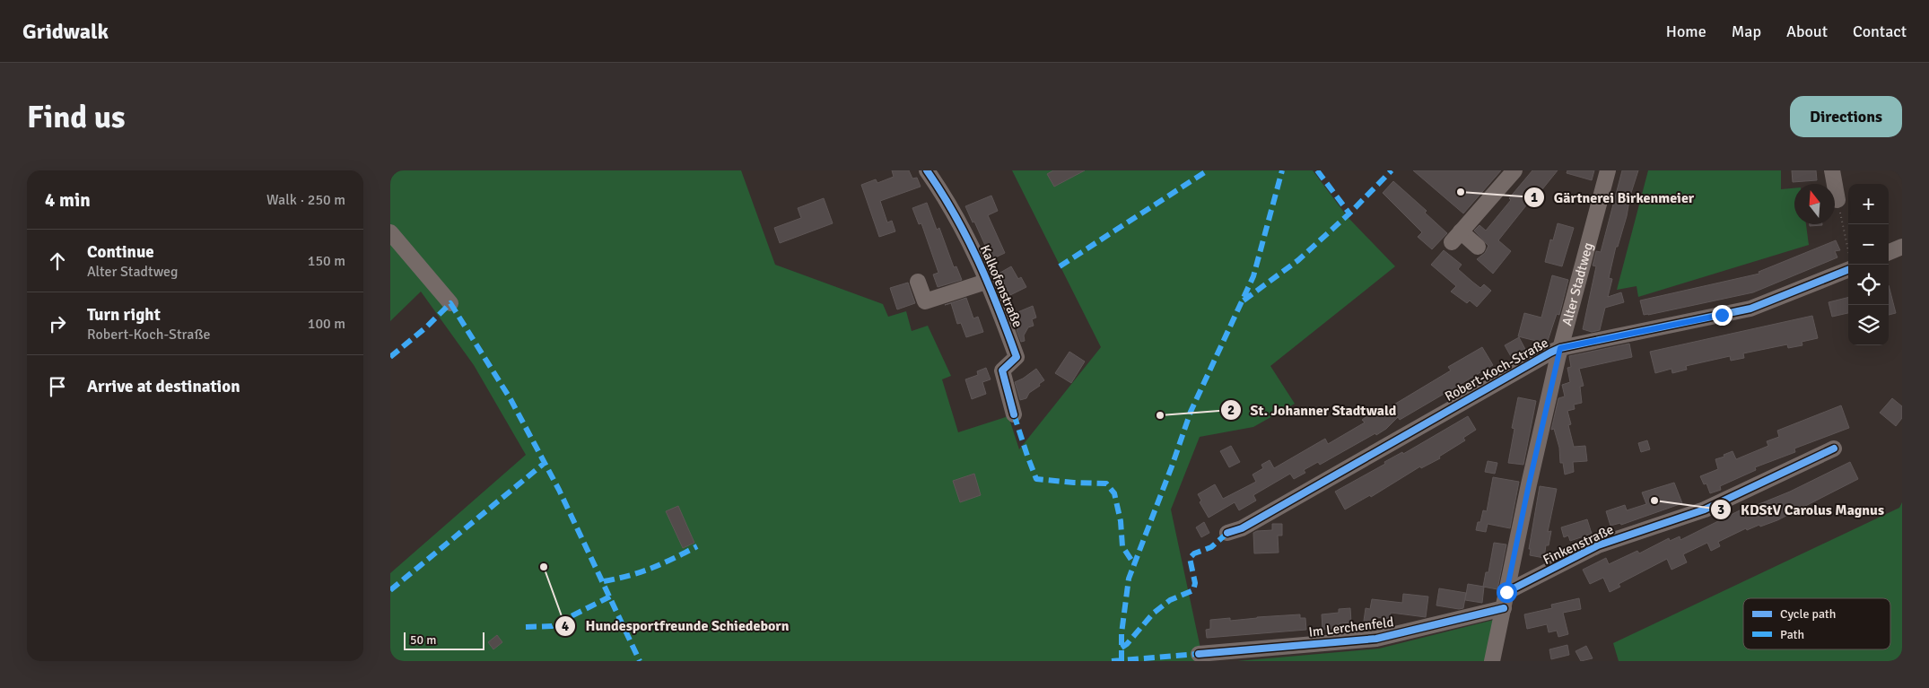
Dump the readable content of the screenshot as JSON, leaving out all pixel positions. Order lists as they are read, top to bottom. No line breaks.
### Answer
{"streets":{"street":["Alter Stadtweg","Kalkofenstraße","Robert-Koch-Straße","Finkenstraße","Im Lerchenfeld"]},"crossings":[["Alter Stadtweg","Robert-Koch-Straße"],["Alter Stadtweg","Finkenstraße"],["Alter Stadtweg","Im Lerchenfeld"]],"places":["Gärtnerei Birkenmeier","St. Johanner Stadtwald","KDStV Carolus Magnus","Hundesportfreunde Schiedeborn"],"legend":["Cycle path","Path"],"scale_bar":"50 m","north":"top","page":{"header":"Gridwalk","nav":["Home","Map","About","Contact"],"buttons":"Directions","title":"Find us","heading":["4 min","Walk · 250 m"],"map_buttons":["+","−"],"list":[["Continue","Alter Stadtweg","150 m"],["Turn right","Robert-Koch-Straße","100 m"],"Arrive at destination"],"scale":"50 m"}}
